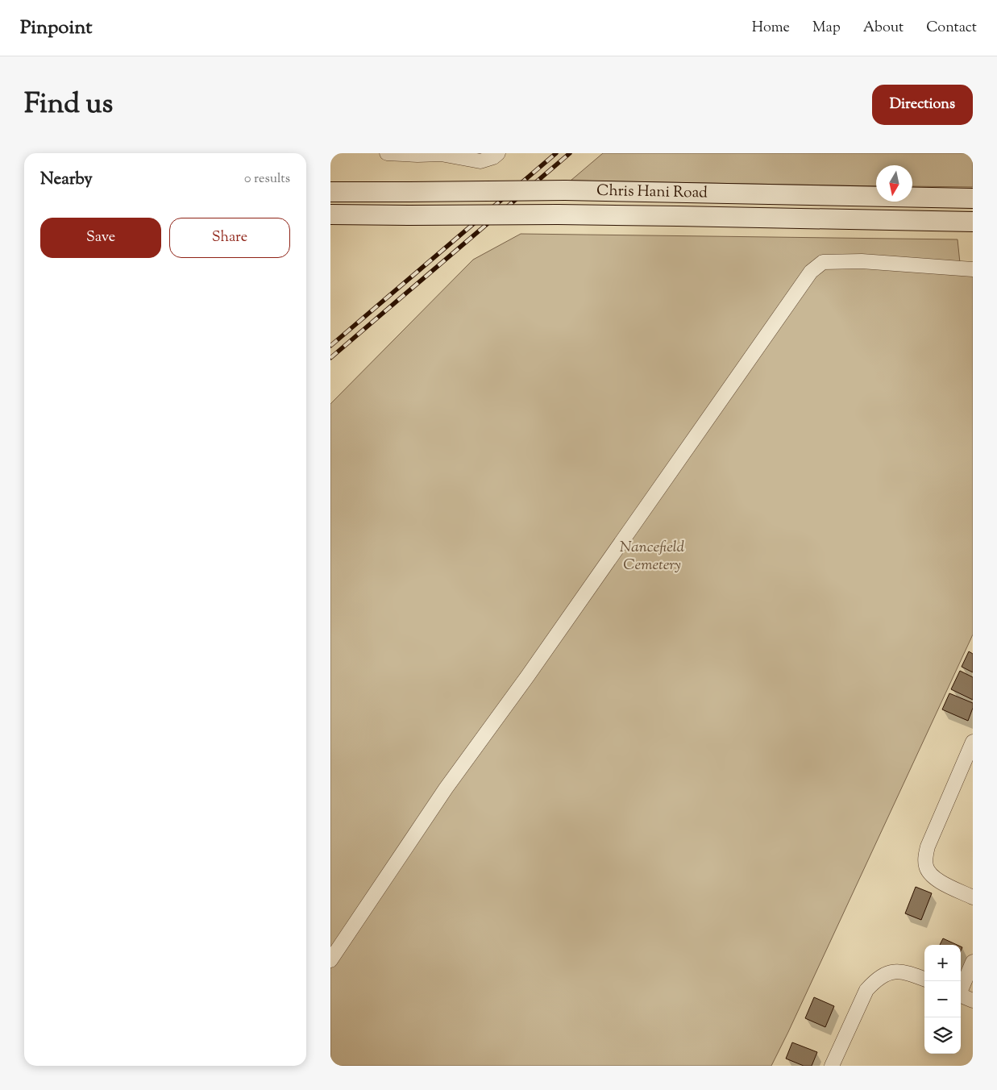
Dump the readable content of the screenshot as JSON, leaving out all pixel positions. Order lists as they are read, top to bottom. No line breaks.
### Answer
{"streets":{"main road":["Chris Hani Road"]},"parks":["Nancefield Cemetery"],"north":"bottom","page":{"header":"Pinpoint","nav":["Home","Map","About","Contact"],"title":"Find us","buttons":["Directions",["Save","Share"]],"heading":["Nearby","0 results"],"map_buttons":["+","−"]}}
